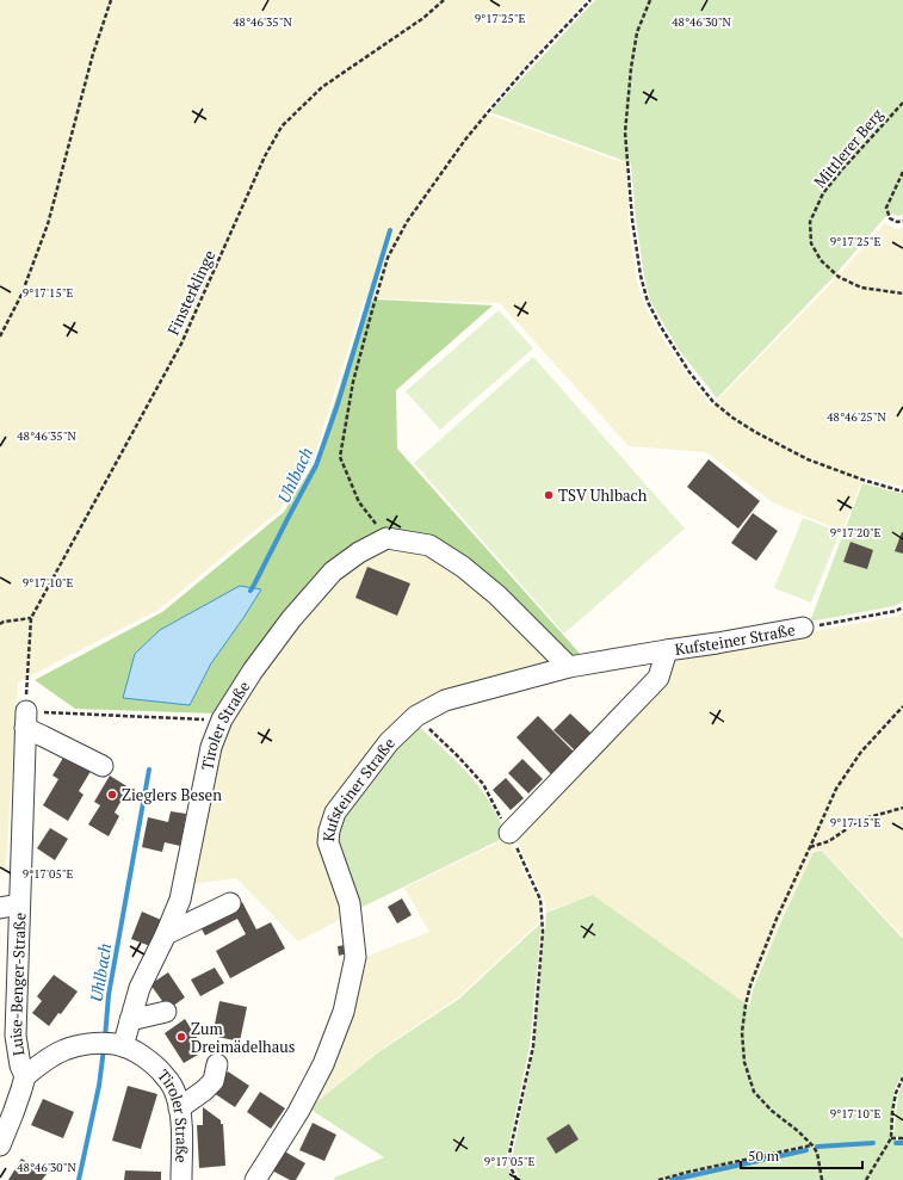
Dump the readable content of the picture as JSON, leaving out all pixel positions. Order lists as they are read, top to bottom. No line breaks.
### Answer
{"streets":{"street":["Kufsteiner Straße","Tiroler Straße","Luise-Benger-Straße"],"path":["Mittlerer Berg","Finsterklinge"]},"water":["Uhlbach"],"places":["TSV Uhlbach","Zieglers Besen","Zum Dreimädelhaus"],"scale_bar":"50 m","coordinates":["9°17'25\"E","48°46'30\"N","48°46'35\"N","9°17'15\"E","48°46'25\"N","9°17'20\"E","9°17'10\"E","9°17'05\"E"]}
